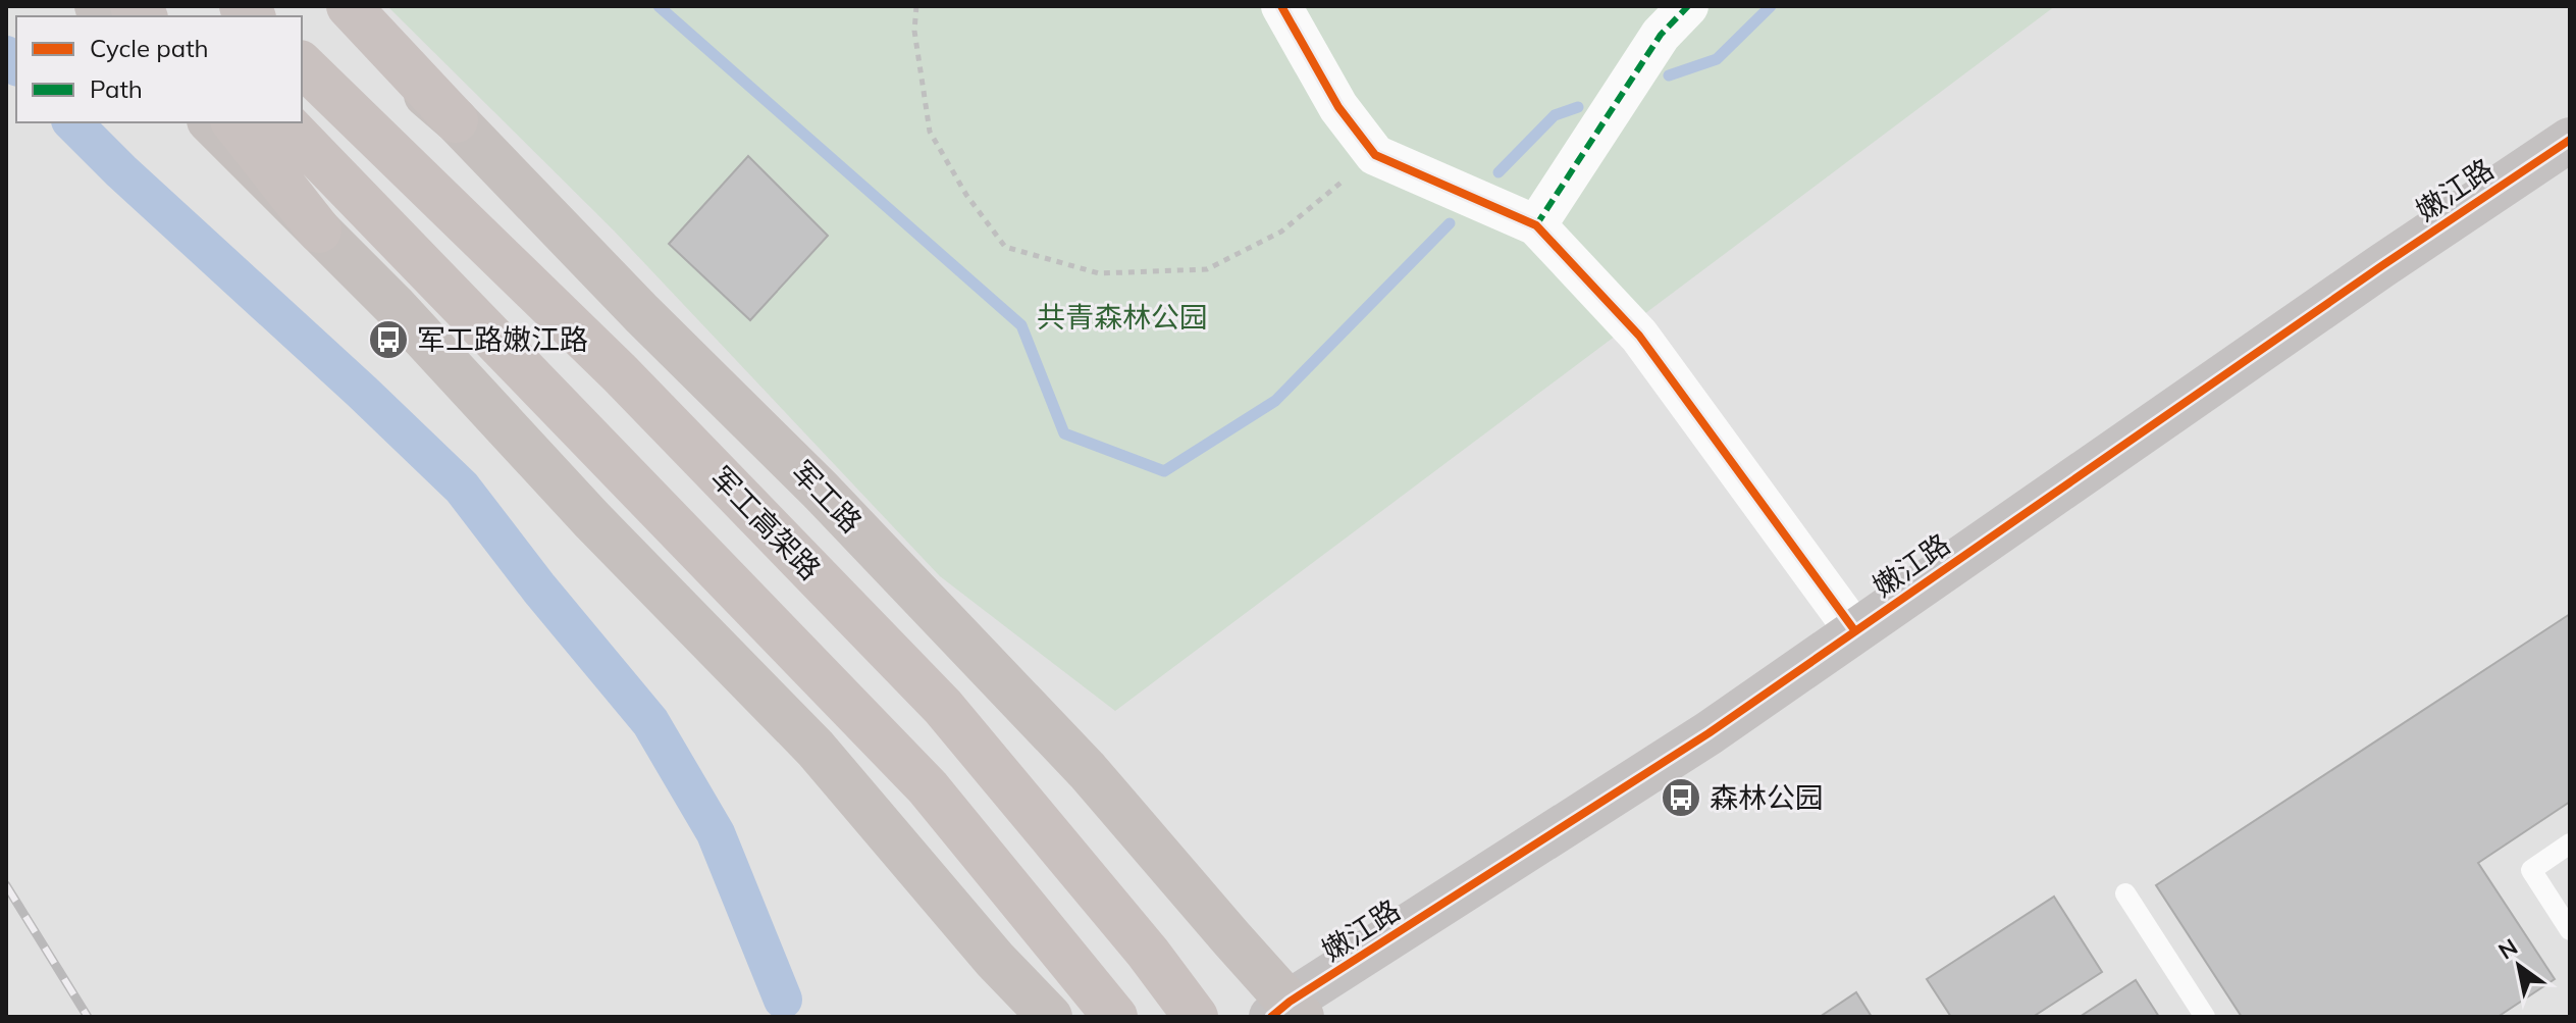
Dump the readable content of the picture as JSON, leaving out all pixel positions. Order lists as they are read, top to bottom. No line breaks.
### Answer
{"streets":{"highway":["军工高架路"],"main road":["军工路"],"street":["嫩江路"]},"crossings":[["嫩江路","军工路"]],"parks":["共青森林公园"],"places":{"bus stop":["军工路嫩江路","森林公园"]},"legend":["Cycle path","Path"],"north":"top left"}
